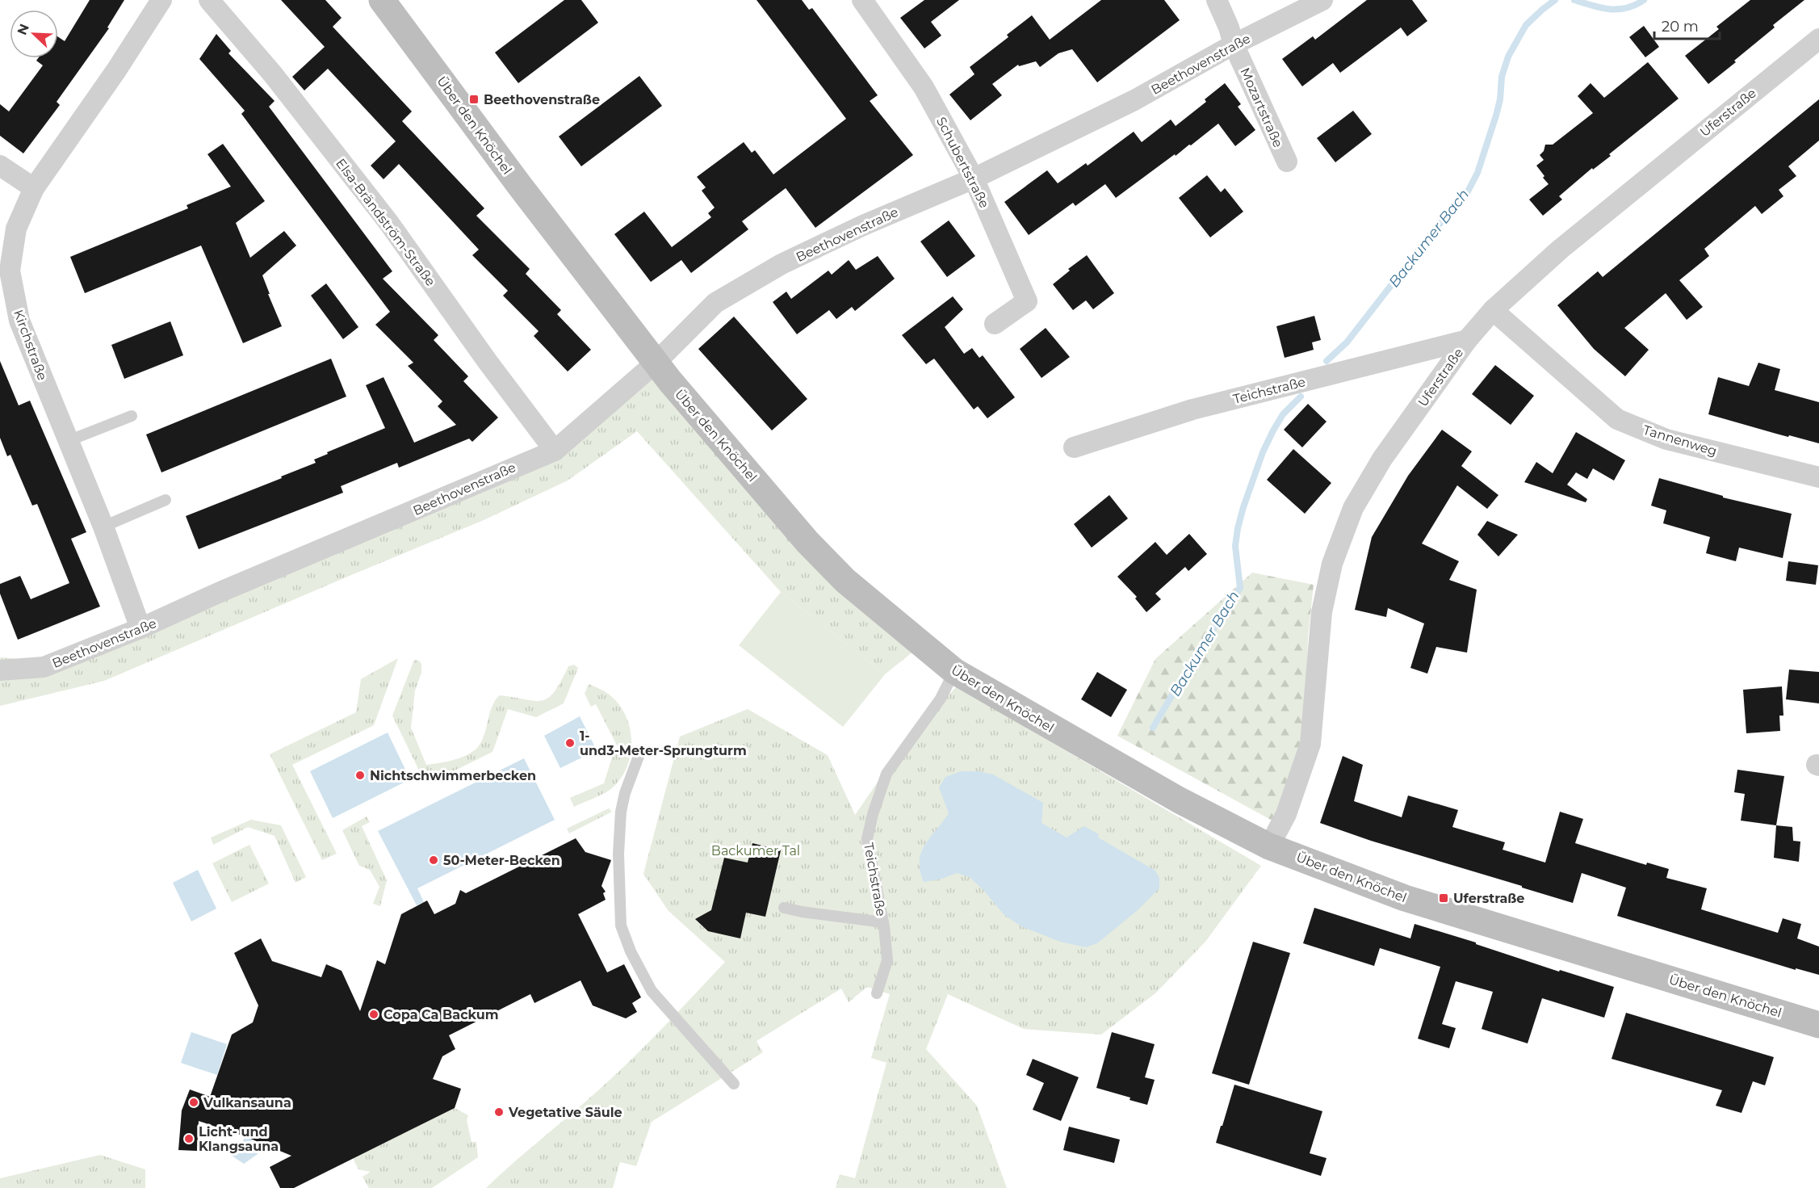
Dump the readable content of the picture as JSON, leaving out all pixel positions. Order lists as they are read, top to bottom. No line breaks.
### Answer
{"streets":{"main road":["Über den Knöchel"],"street":["Beethovenstraße","Mozartstraße","Uferstraße","Schubertstraße","Elsa-Brändström-Straße","Kirchstraße","Teichstraße","Tannenweg"]},"crossings":[["Beethovenstraße","Mozartstraße"],["Beethovenstraße","Über den Knöchel"],["Beethovenstraße","Schubertstraße"],["Beethovenstraße","Elsa-Brändström-Straße"],["Beethovenstraße","Kirchstraße"],["Uferstraße","Über den Knöchel"],["Uferstraße","Teichstraße"],["Uferstraße","Tannenweg"],["Über den Knöchel","Teichstraße"]],"water":["Backumer Bach"],"parks":["Backumer Tal"],"places":{"transit":["Beethovenstraße","Uferstraße"],"other":["1- und3-Meter-Sprungturm","Nichtschwimmerbecken","50-Meter-Becken","Copa Ca Backum","Vulkansauna","Vegetative Säule","Licht- und Klangsauna"]},"scale_bar":"20 m","north":"top left"}
